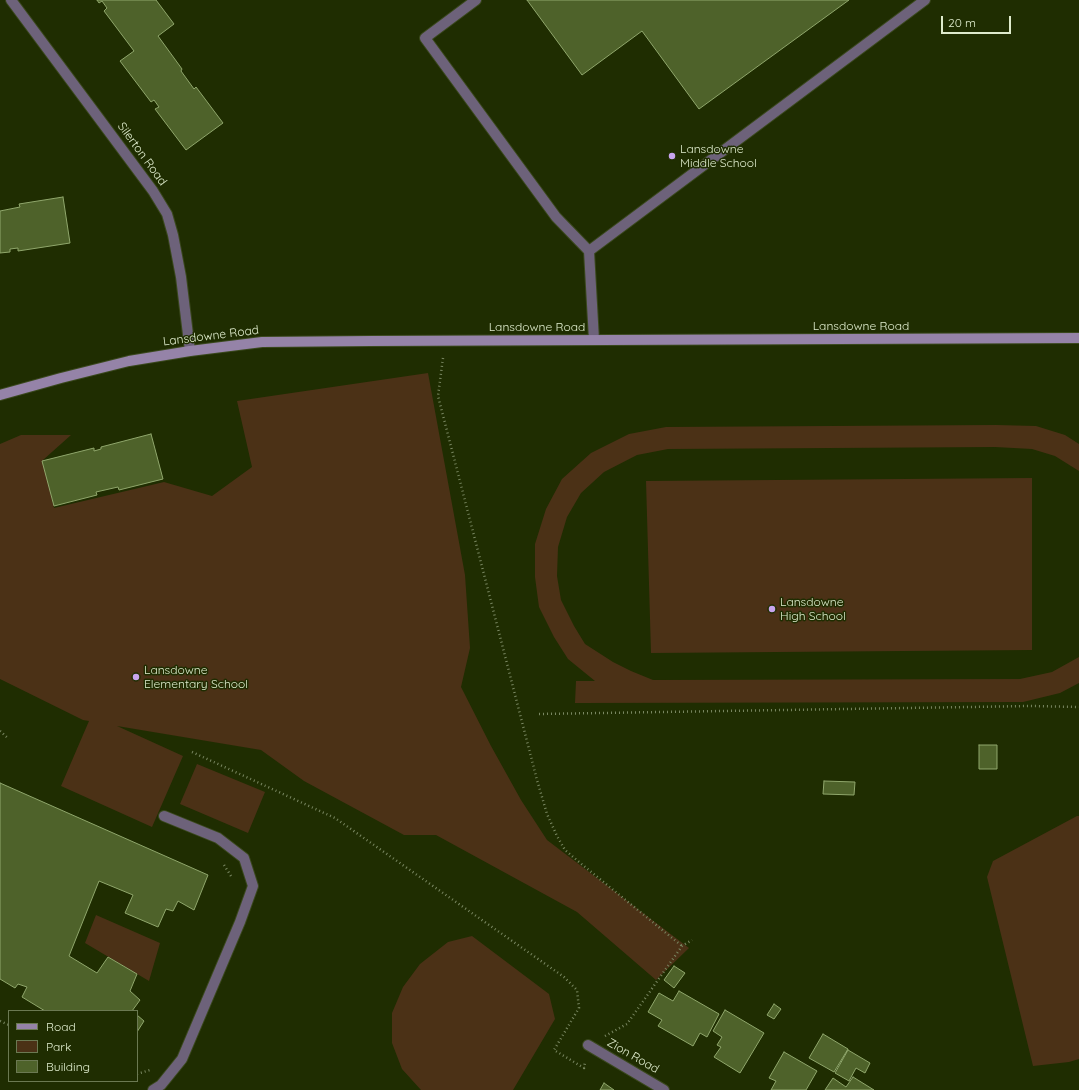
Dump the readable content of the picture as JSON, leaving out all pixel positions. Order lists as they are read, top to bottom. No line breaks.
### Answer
{"streets":{"street":["Silerton Road","Lansdowne Road","Zion Road"]},"crossings":[["Silerton Road","Lansdowne Road"]],"places":["Lansdowne Middle School","Lansdowne High School","Lansdowne Elementary School"],"legend":["Road","Park","Building"],"scale_bar":"20 m"}
